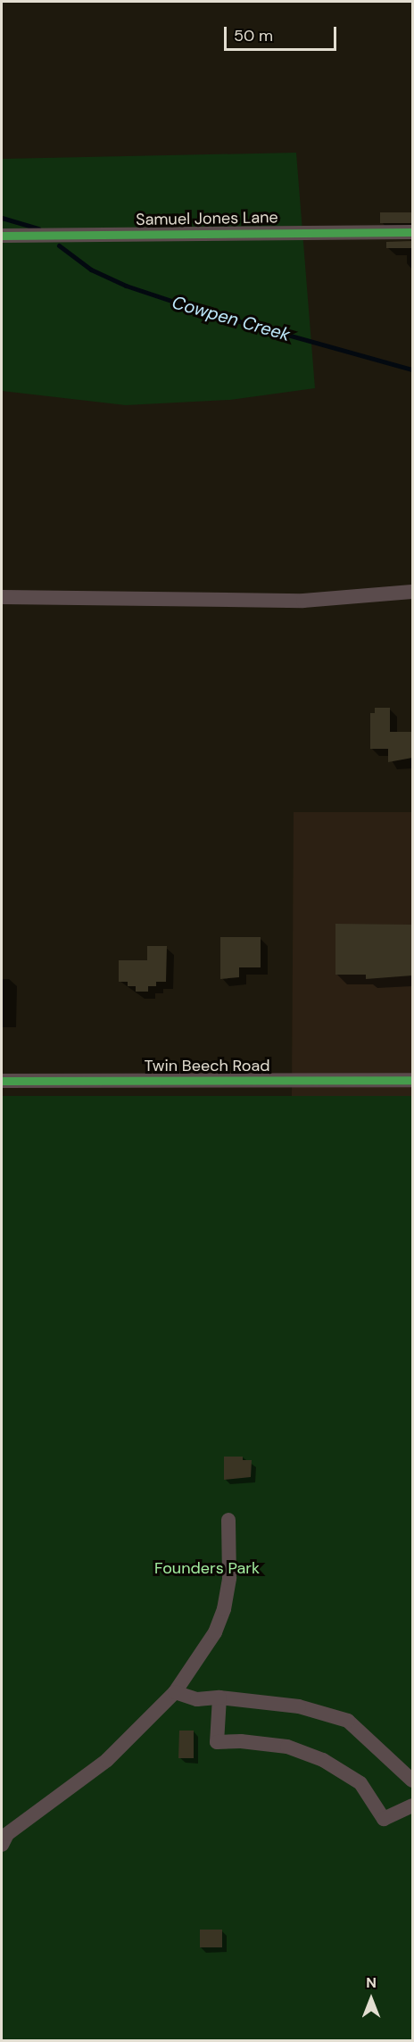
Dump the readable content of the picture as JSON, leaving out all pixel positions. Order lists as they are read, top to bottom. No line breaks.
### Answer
{"streets":{"street":["Samuel Jones Lane","Twin Beech Road"]},"water":["Cowpen Creek"],"parks":["Founders Park"],"scale_bar":"50 m","north":"top"}
